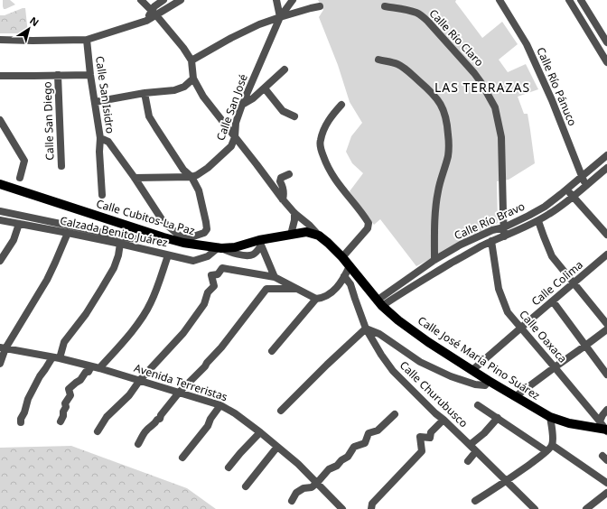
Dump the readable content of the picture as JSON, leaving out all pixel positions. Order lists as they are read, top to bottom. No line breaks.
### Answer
{"streets":{"main road":["Calle Cubitos-La Paz","Calle José María Pino Suárez"],"street":["Calle Río Claro","Calle Río Pánuco","Calle San Isidro","Calle San José","Calle San Diego","Calle Río Bravo","Calzada Benito Juárez","Calle Colima","Calle Oaxaca","Avenida Terreristas","Calle Churubusco"]},"crossings":[["Calle Río Claro","Calle Río Bravo"],["Calle Río Pánuco","Calle Río Bravo"],["Calle Cubitos-La Paz","Calzada Benito Juárez"],["Calle Río Bravo","Calle Oaxaca"],["Calle Río Bravo","Calle José María Pino Suárez"],["Calle Colima","Calle Oaxaca"],["Calle Colima","Calle José María Pino Suárez"],["Calle Oaxaca","Calle José María Pino Suárez"]],"districts":["LAS TERRAZAS"],"north":"top right"}
